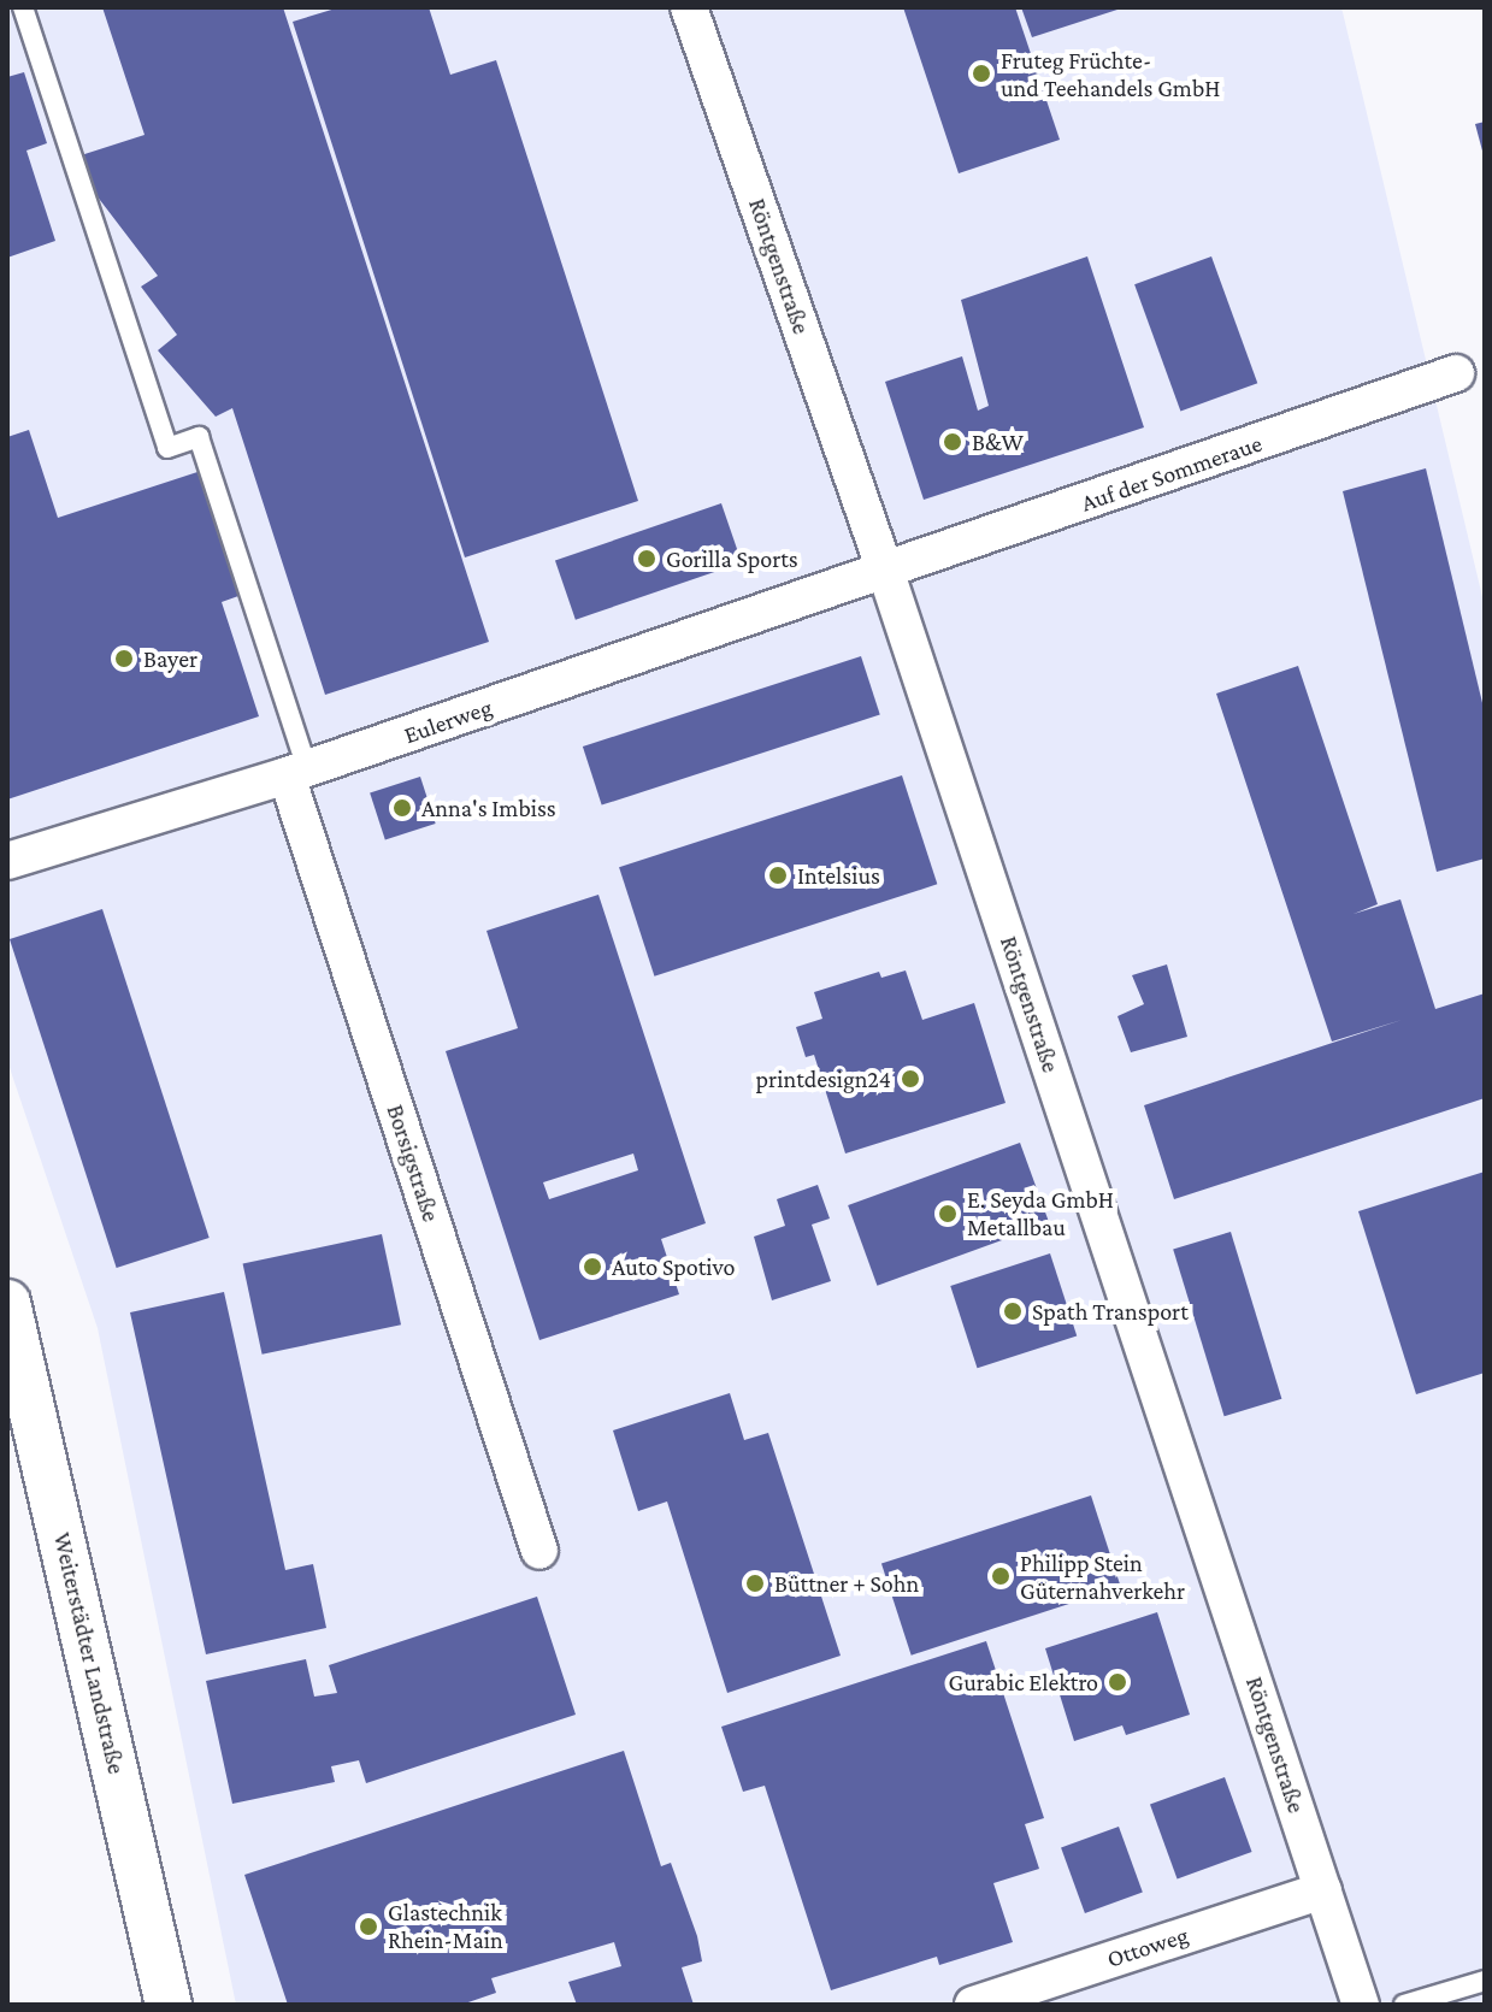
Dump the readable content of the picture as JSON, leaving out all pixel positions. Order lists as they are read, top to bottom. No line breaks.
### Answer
{"streets":{"street":["Röntgenstraße","Auf der Sommeraue","Eulerweg","Borsigstraße","Weiterstädter Landstraße","Ottoweg"]},"crossings":[["Röntgenstraße","Auf der Sommeraue"],["Röntgenstraße","Eulerweg"],["Röntgenstraße","Ottoweg"],["Auf der Sommeraue","Eulerweg"],["Eulerweg","Borsigstraße"]],"places":["Fruteg Früchte- und Teehandels GmbH","B&W","Gorilla Sports","Bayer","Anna's Imbiss","Intelsius","printdesign24","E. Seyda GmbH Metallbau","Auto Spotivo","Spath Transport","Philipp Stein Güternahverkehr","Büttner + Sohn","Gurabic Elektro","Glastechnik Rhein-Main"]}
